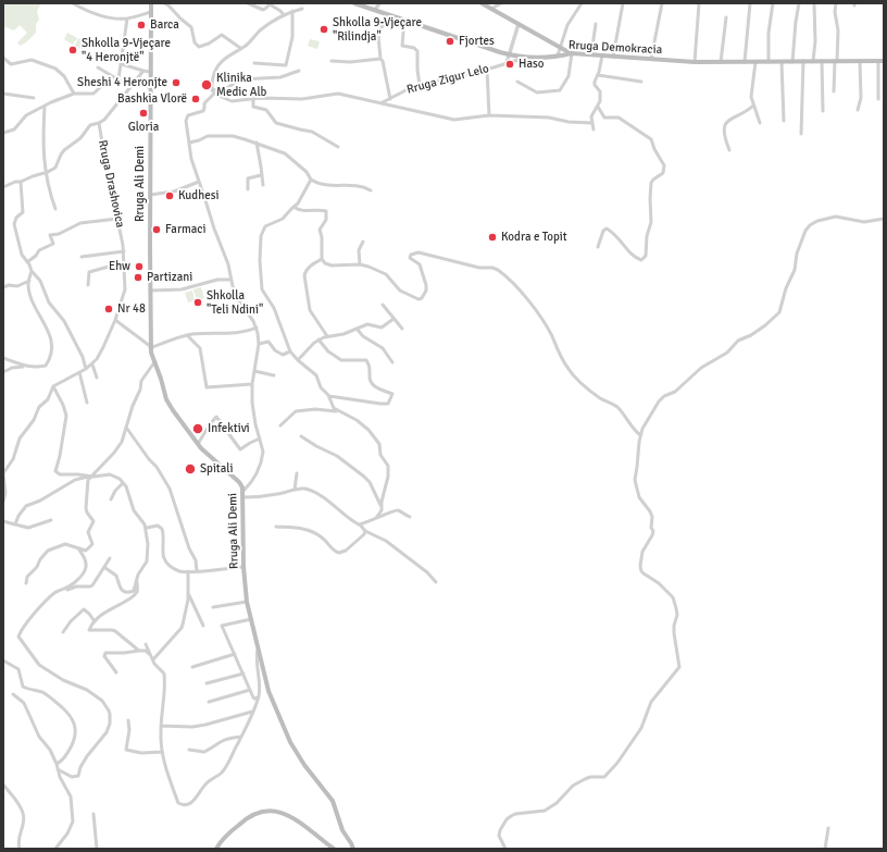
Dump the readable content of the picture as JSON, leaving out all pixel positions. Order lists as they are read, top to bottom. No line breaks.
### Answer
{"streets":{"main road":["Rruga Demokracia","Rruga Ali Demi"],"street":["Rruga Zigur Lelo","Rruga Drashovica"]},"crossings":[["Rruga Demokracia","Rruga Zigur Lelo"]],"places":["Barca","Shkolla 9-Vjeçare \"Rilindja\"","Fjortes","Shkolla 9-Vjeçare \"4 Heronjtë\"","Haso","Sheshi 4 Heronjte","Klinika Medic Alb","Bashkia Vlorë","Gloria","Kudhesi","Farmaci","Kodra e Topit","Ehw","Partizani","Shkolla \"Teli Ndini\"","Nr 48","Infektivi","Spitali"]}
